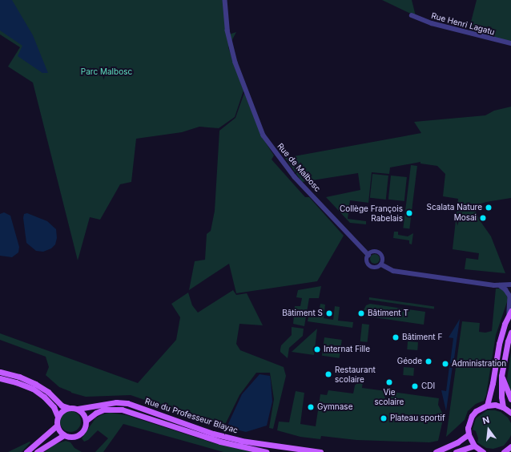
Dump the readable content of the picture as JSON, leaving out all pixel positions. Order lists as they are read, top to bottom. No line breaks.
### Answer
{"streets":{"main road":["Rue du Professeur Blayac"],"street":["Rue Henri Lagatu","Rue de Malbosc"]},"parks":["Parc Malbosc"],"places":["Scalata Nature","Collège François Rabelais","Mosai","Bâtiment S","Bâtiment T","Bâtiment F","Internat Fille","Géode","Administration","Restaurant scolaire","Vie scolaire","CDI","Gymnase","Plateau sportif"],"north":"top"}
